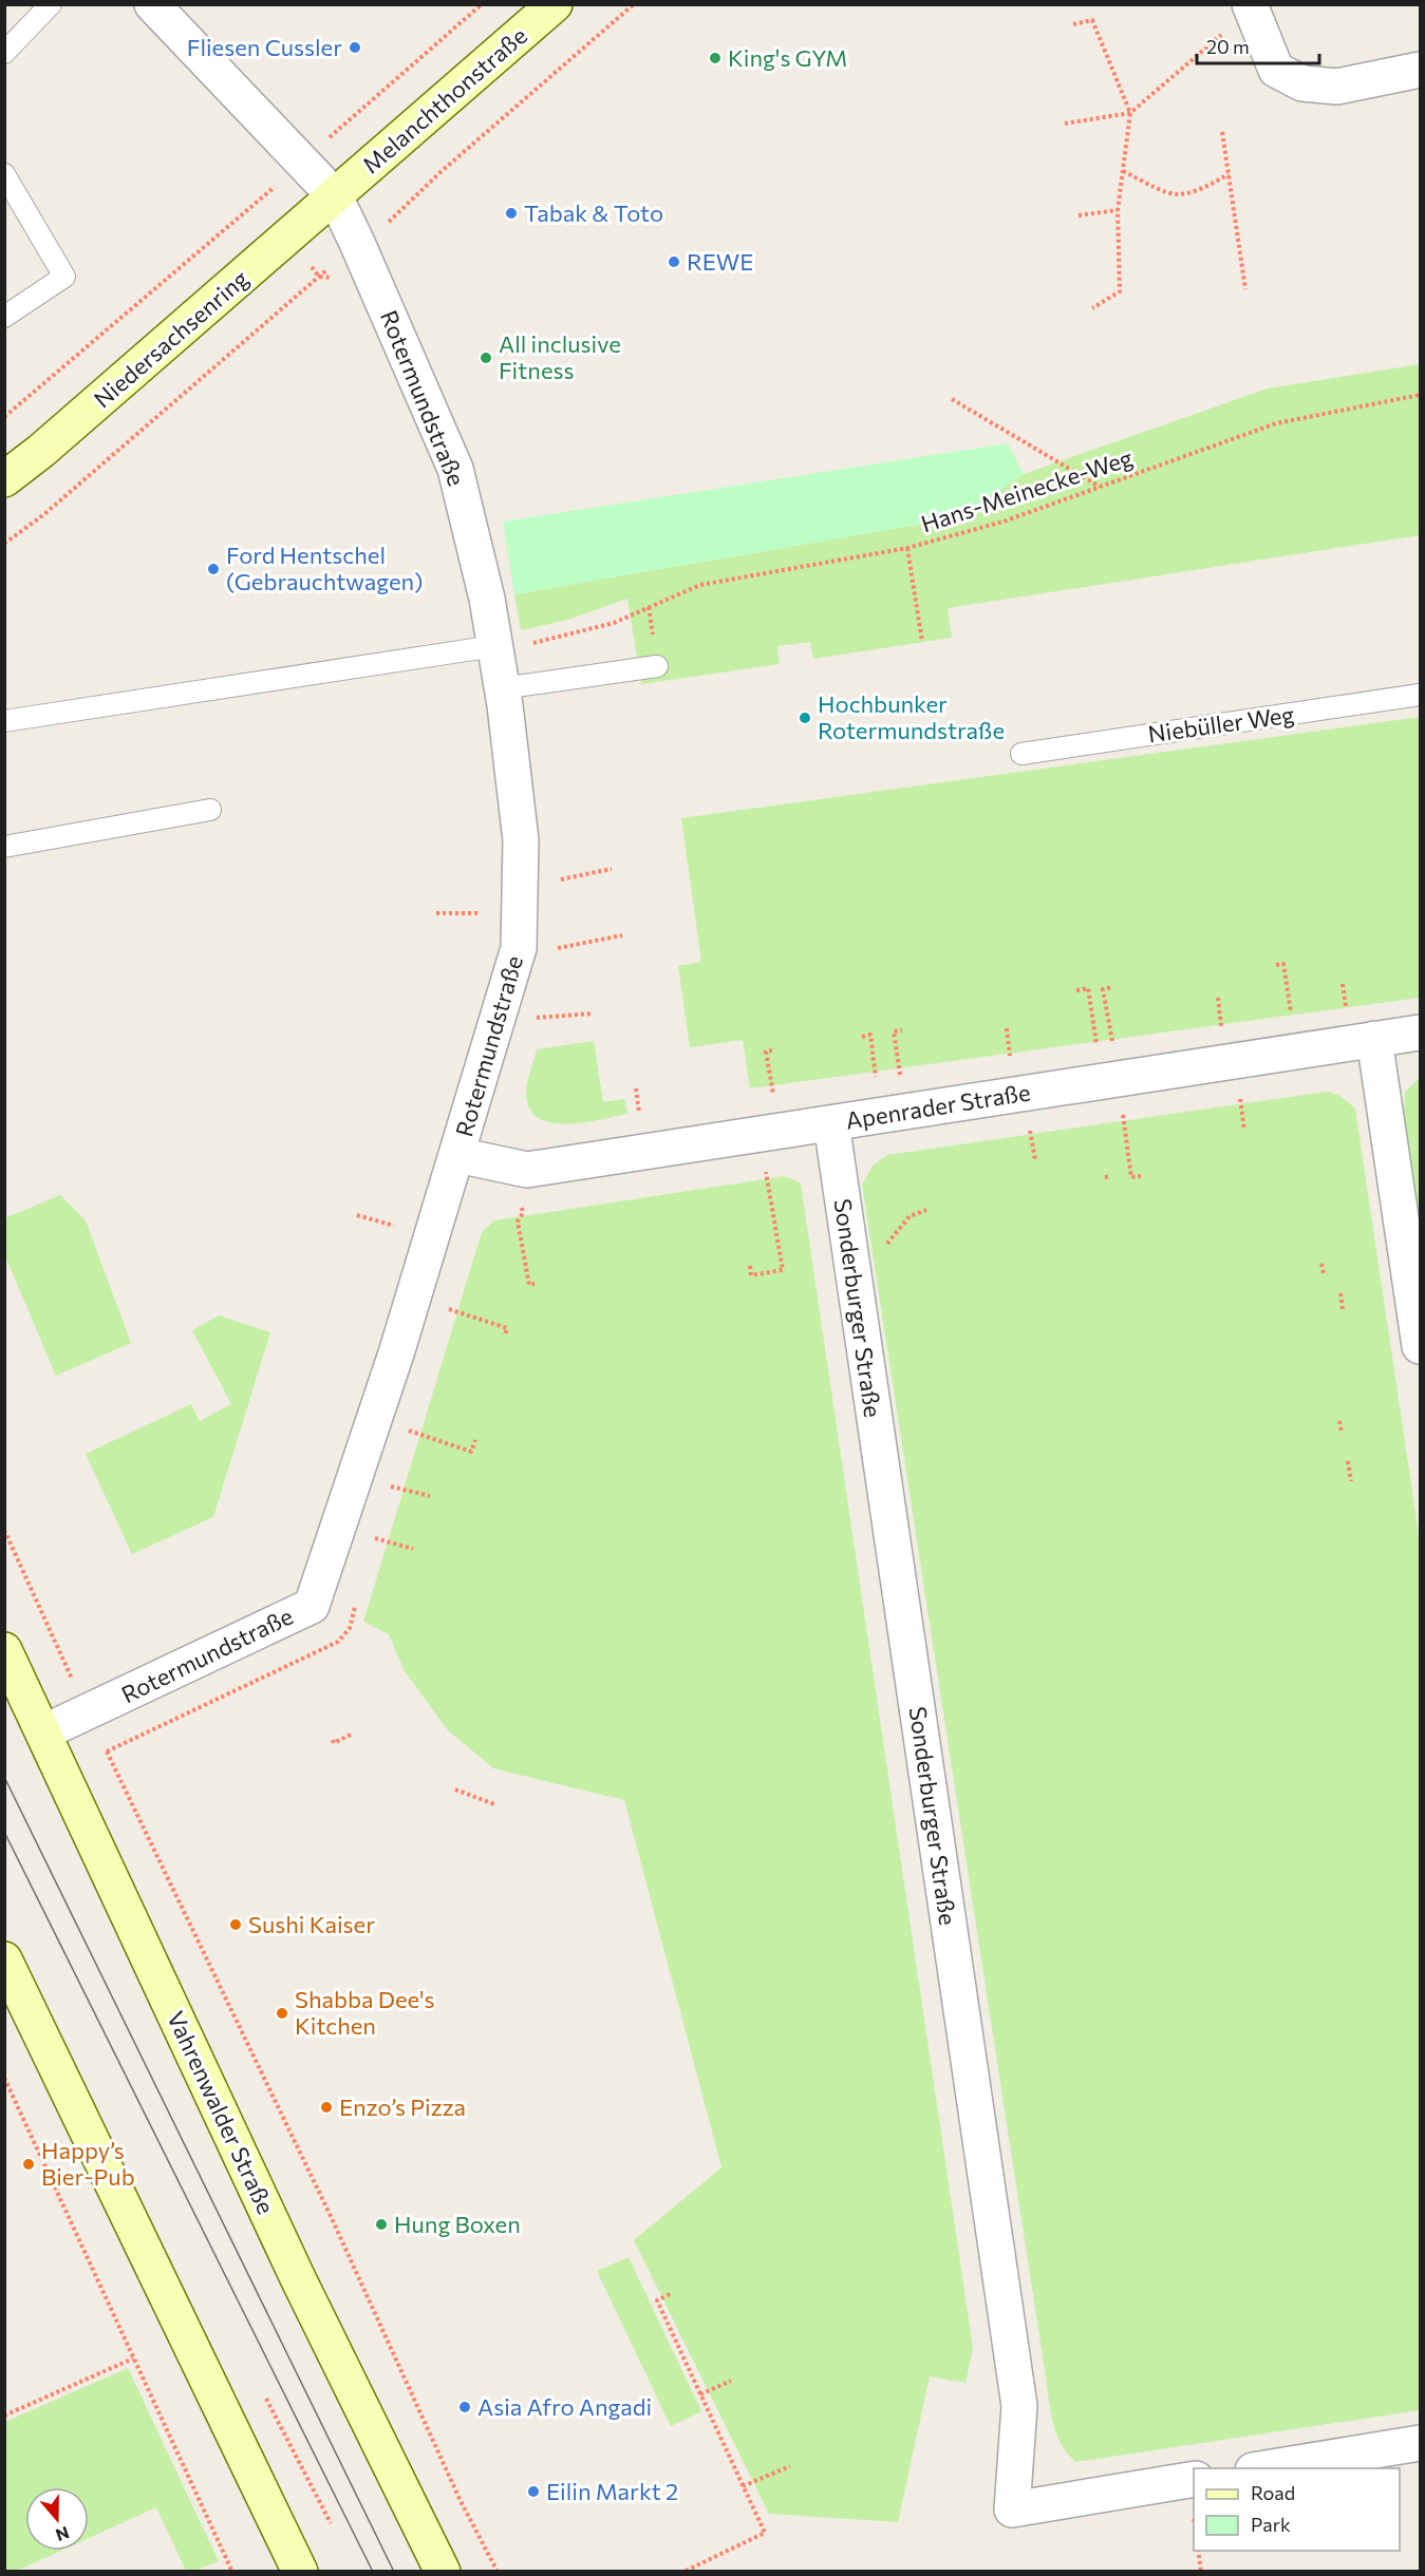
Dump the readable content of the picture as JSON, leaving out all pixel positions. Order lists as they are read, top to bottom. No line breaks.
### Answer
{"streets":{"main road":["Melanchthonstraße","Niedersachsenring","Vahrenwalder Straße"],"street":["Rotermundstraße","Apenrader Straße","Sonderburger Straße"],"lane":["Niebüller Weg"],"path":["Hans-Meinecke-Weg"]},"crossings":[["Melanchthonstraße","Niedersachsenring"],["Melanchthonstraße","Rotermundstraße"],["Niedersachsenring","Rotermundstraße"],["Rotermundstraße","Hans-Meinecke-Weg"],["Rotermundstraße","Apenrader Straße"],["Rotermundstraße","Vahrenwalder Straße"],["Apenrader Straße","Sonderburger Straße"]],"places":["Fliesen Cussler","King's GYM","Tabak & Toto","REWE","All inclusive Fitness","Ford Hentschel (Gebrauchtwagen)","Hochbunker Rotermundstraße","Sushi Kaiser","Shabba Dee's Kitchen","Enzo’s Pizza","Happy’s Bier-Pub","Hung Boxen","Asia Afro Angadi","Eilin Markt 2"],"legend":["Road","Park"],"scale_bar":"20 m","north":"bottom"}
